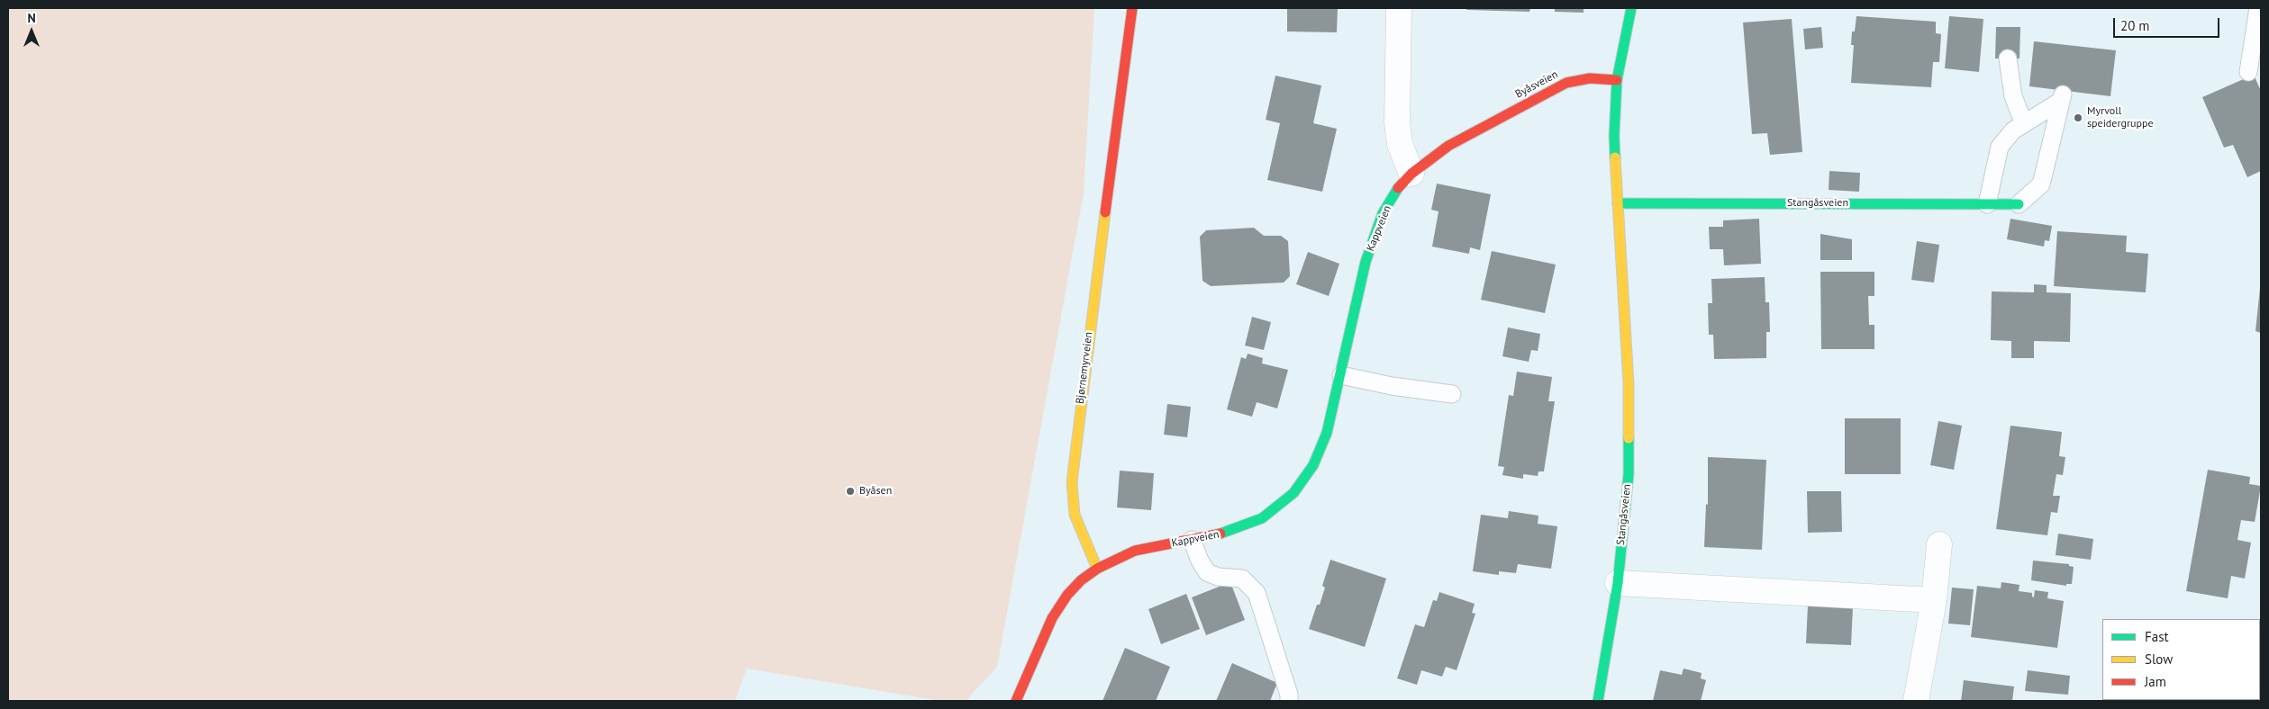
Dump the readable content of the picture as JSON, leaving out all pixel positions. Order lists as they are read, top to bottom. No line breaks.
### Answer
{"streets":{"street":["Byåsveien","Stangåsveien","Kappveien","Bjørnemyrveien"]},"crossings":[["Byåsveien","Stangåsveien"],["Byåsveien","Kappveien"],["Kappveien","Bjørnemyrveien"]],"places":["Myrvoll speidergruppe","Byåsen"],"legend":["Fast","Slow","Jam"],"scale_bar":"20 m","north":"top"}
